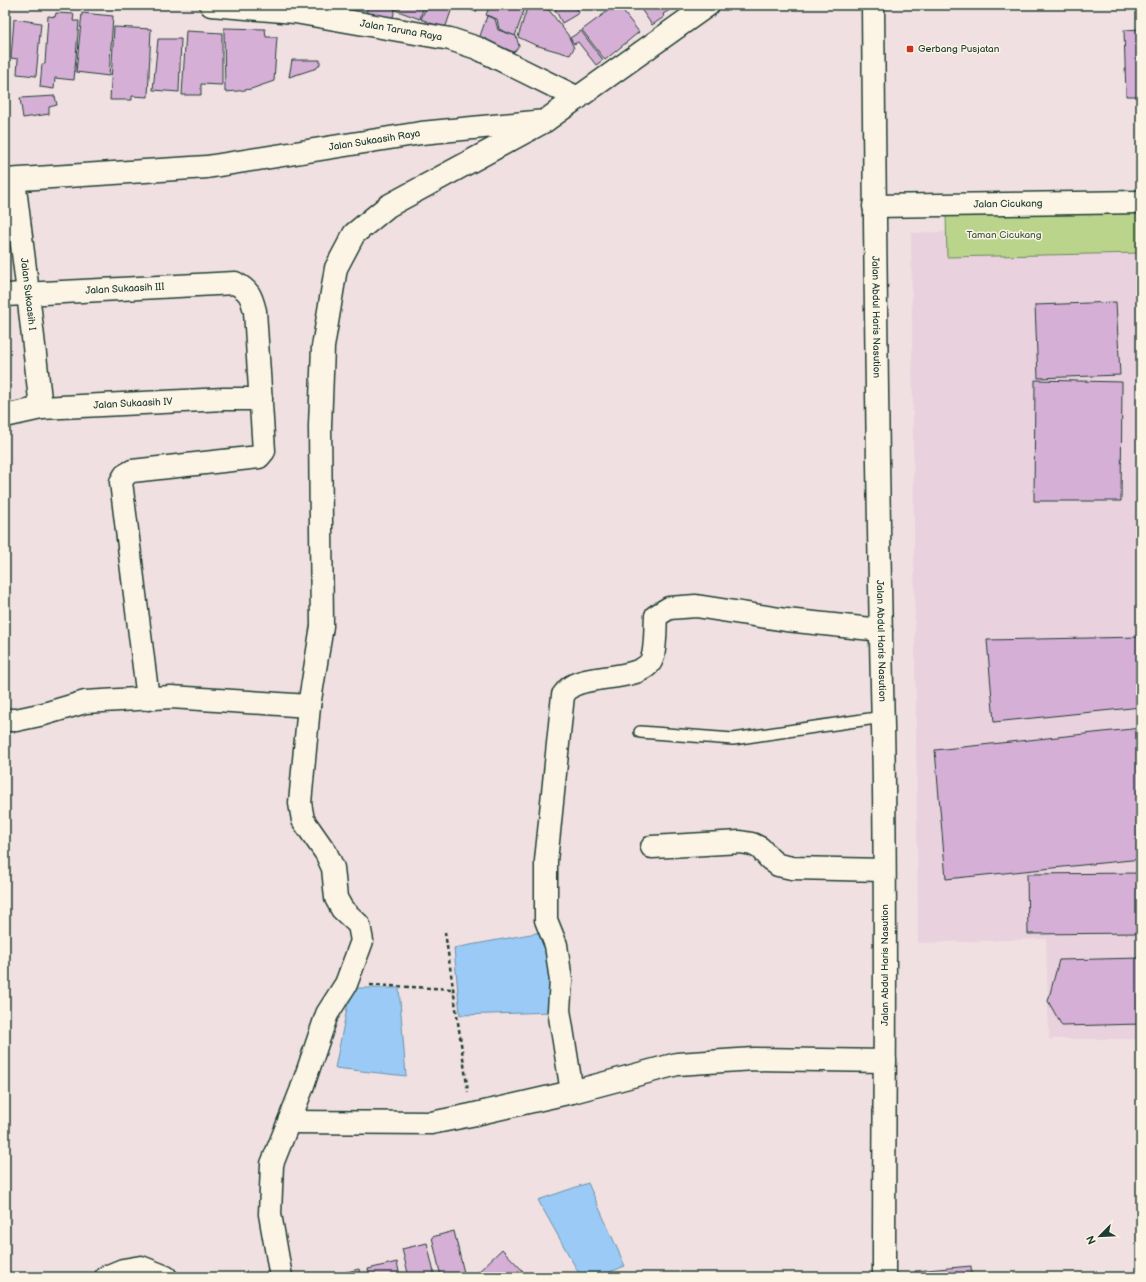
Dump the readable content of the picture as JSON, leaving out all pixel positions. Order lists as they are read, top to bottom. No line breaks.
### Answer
{"streets":{"main road":["Jalan Taruna Raya","Jalan Sukaasih Raya","Jalan Cicukang","Jalan Sukaasih III","Jalan Sukaasih I","Jalan Abdul Haris Nasution","Jalan Sukaasih IV"]},"crossings":[["Jalan Sukaasih Raya","Jalan Sukaasih I"],["Jalan Cicukang","Jalan Abdul Haris Nasution"],["Jalan Sukaasih III","Jalan Sukaasih I"],["Jalan Sukaasih III","Jalan Sukaasih IV"],["Jalan Sukaasih I","Jalan Sukaasih IV"]],"parks":["Taman Cicukang"],"places":{"transit":["Gerbang Pusjatan"]},"north":"bottom left"}
